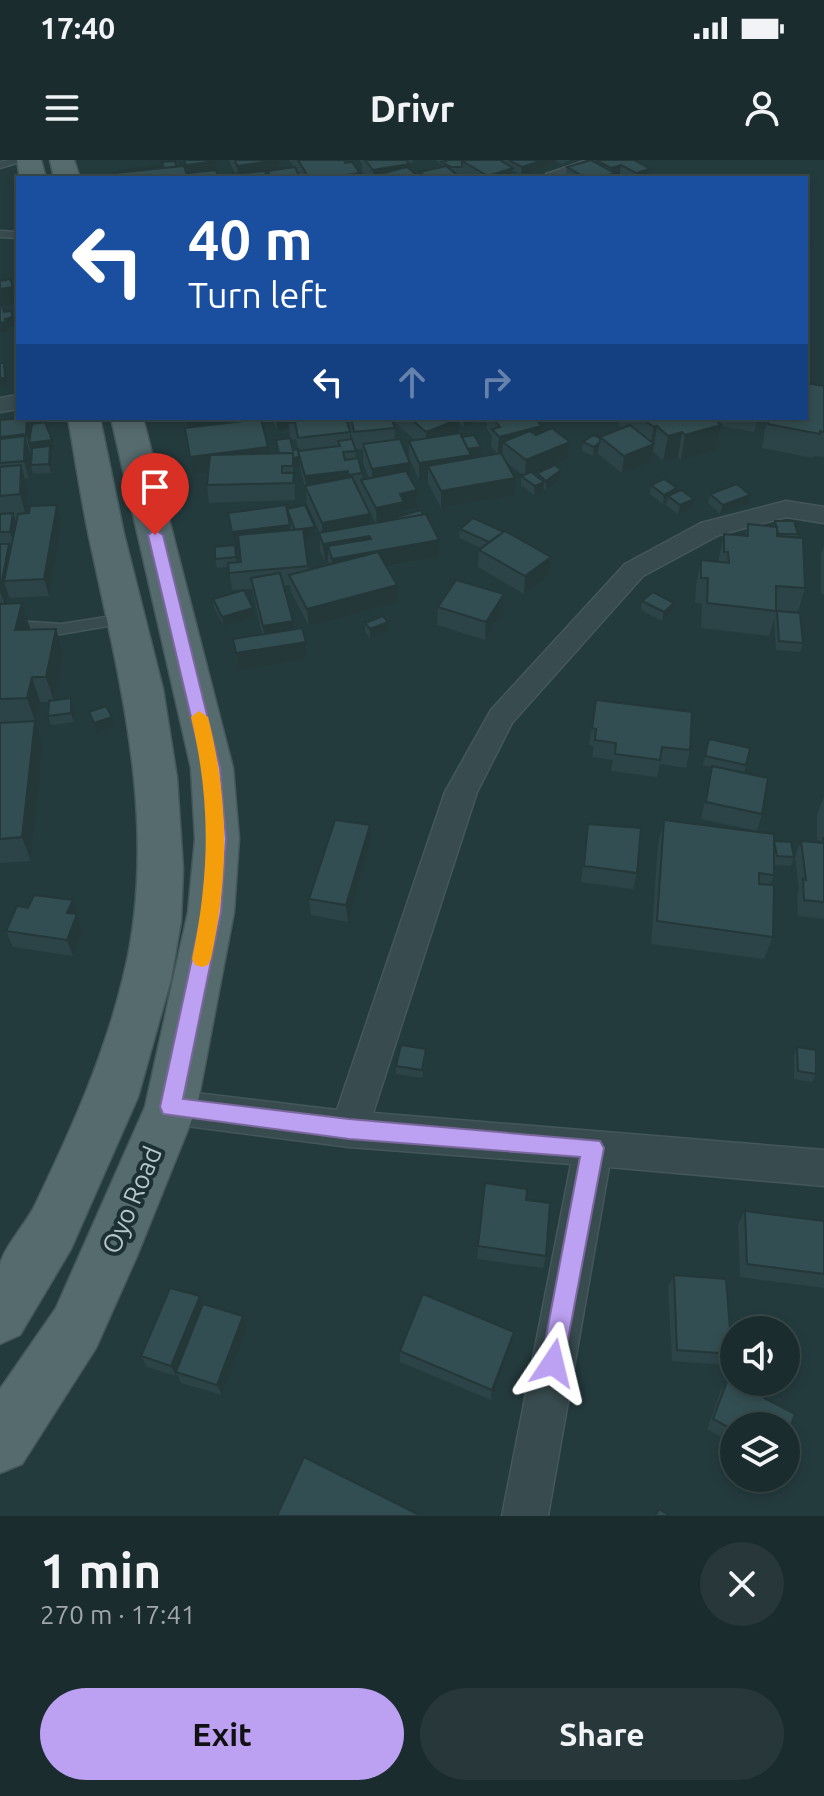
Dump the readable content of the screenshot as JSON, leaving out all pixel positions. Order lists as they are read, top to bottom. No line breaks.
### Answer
{"streets":{"main road":["Oyo Road"]},"page":{"status":"17:40","header":"Drivr","turn":["40 m","Turn left"],"heading":["1 min","270 m · 17:41"],"buttons":["Exit","Share"]}}
